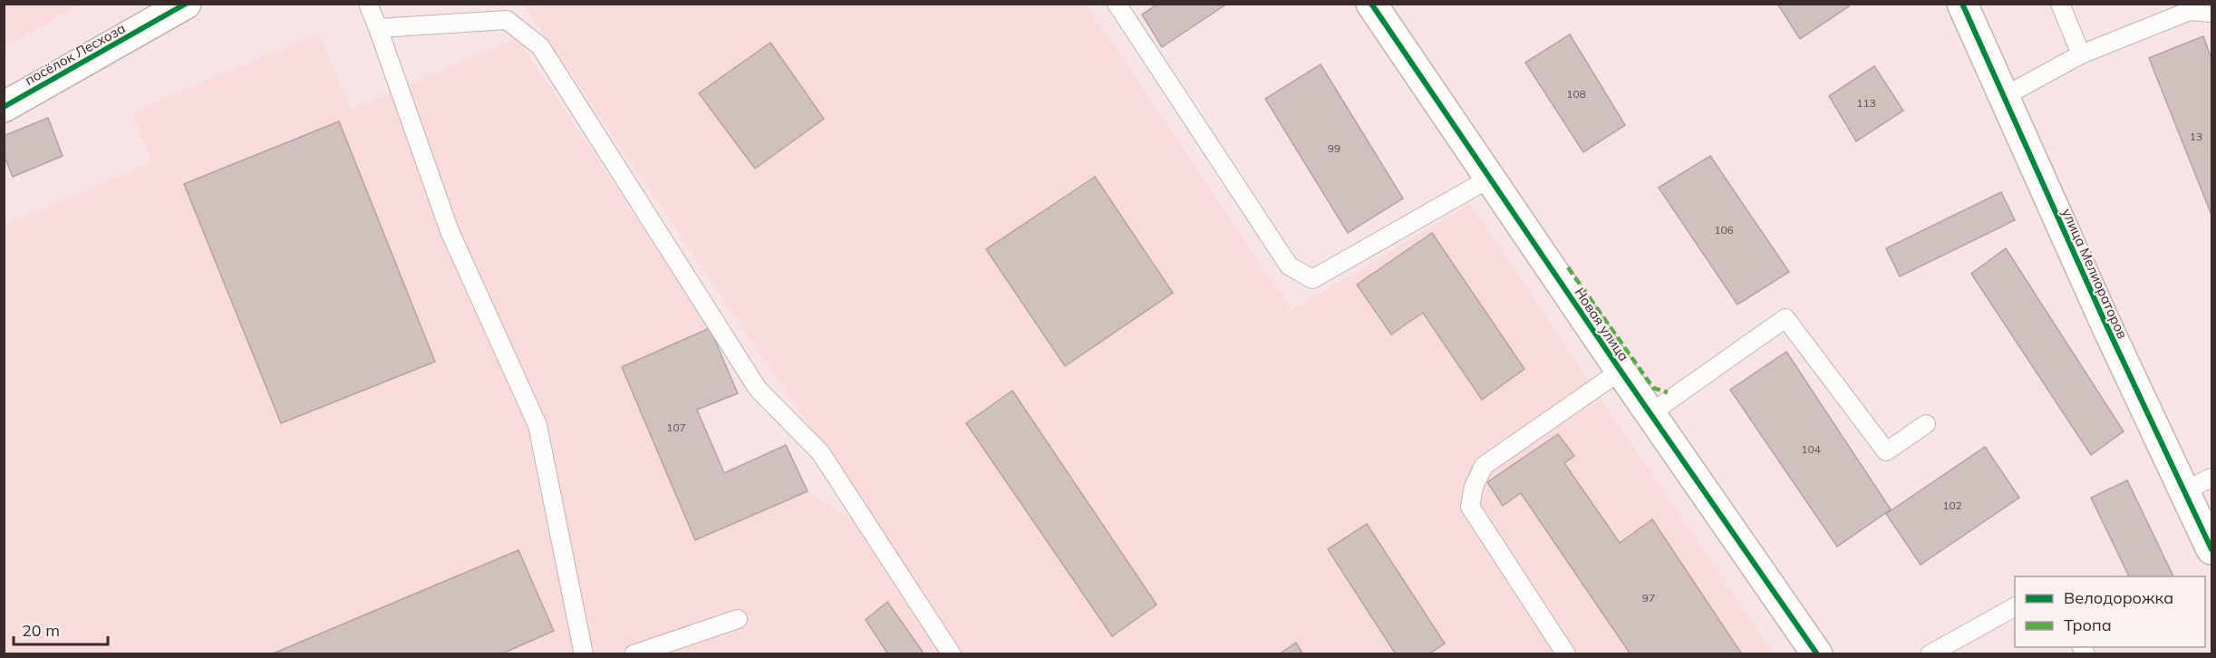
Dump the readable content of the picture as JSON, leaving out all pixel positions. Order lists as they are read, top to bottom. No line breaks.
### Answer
{"streets":{"street":["посёлок Лесхоза","улица Мелиораторов","Новая улица"]},"house_numbers":["108","113","13","99","106","107","104","102","97"],"legend":["Велодорожка","Тропа"],"scale_bar":"20 m"}
